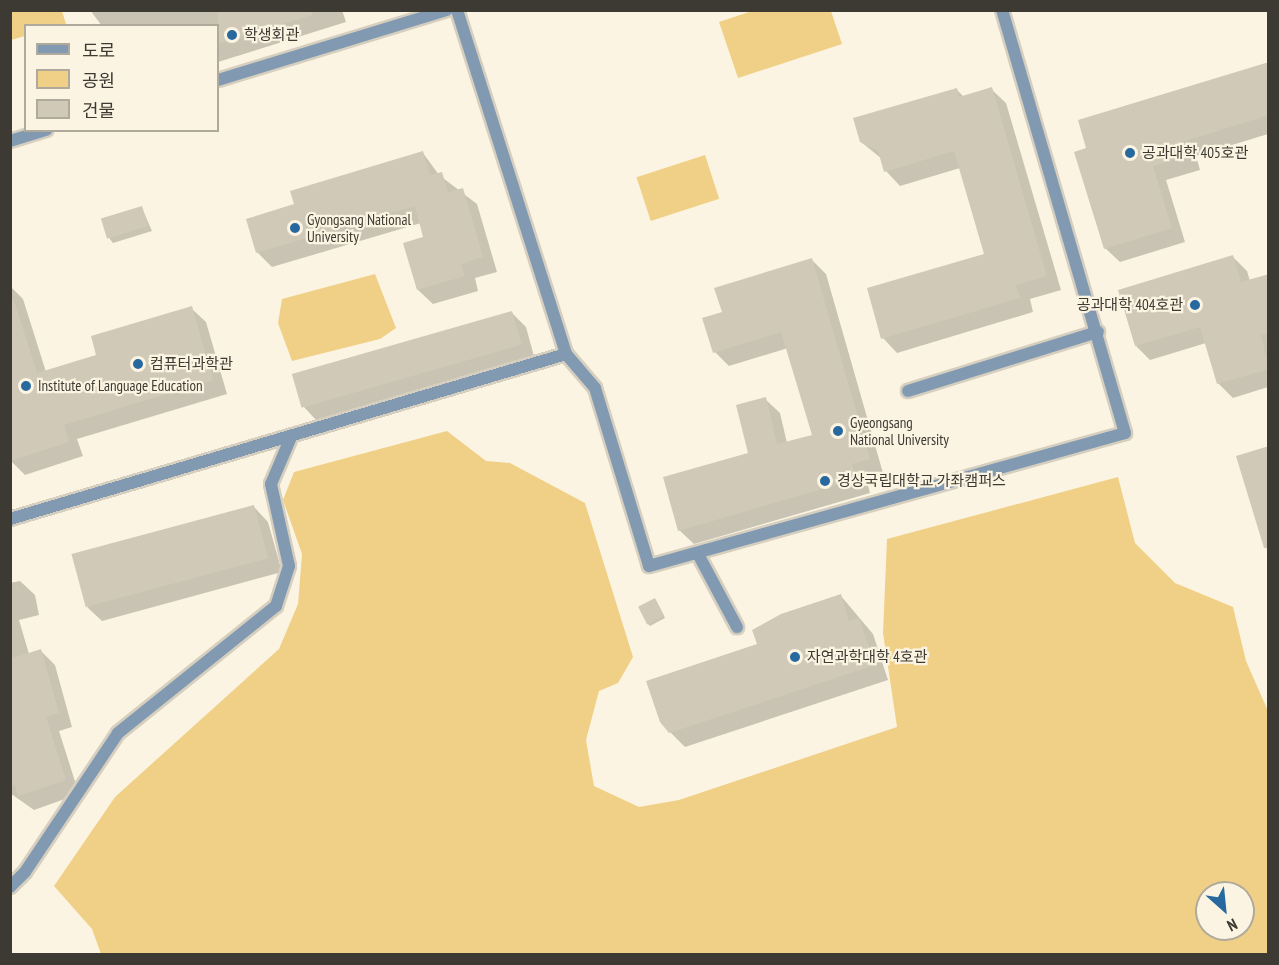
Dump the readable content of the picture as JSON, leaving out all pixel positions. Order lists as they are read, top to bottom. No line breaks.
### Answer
{"places":["학생회관","공과대학 405호관","Gyongsang National University","공과대학 404호관","컴퓨터과학관","Institute of Language Education","Gyeongsang National University","경상국립대학교 가좌캠퍼스","자연과학대학 4호관"],"legend":["도로","공원","건물"],"north":"bottom right"}
